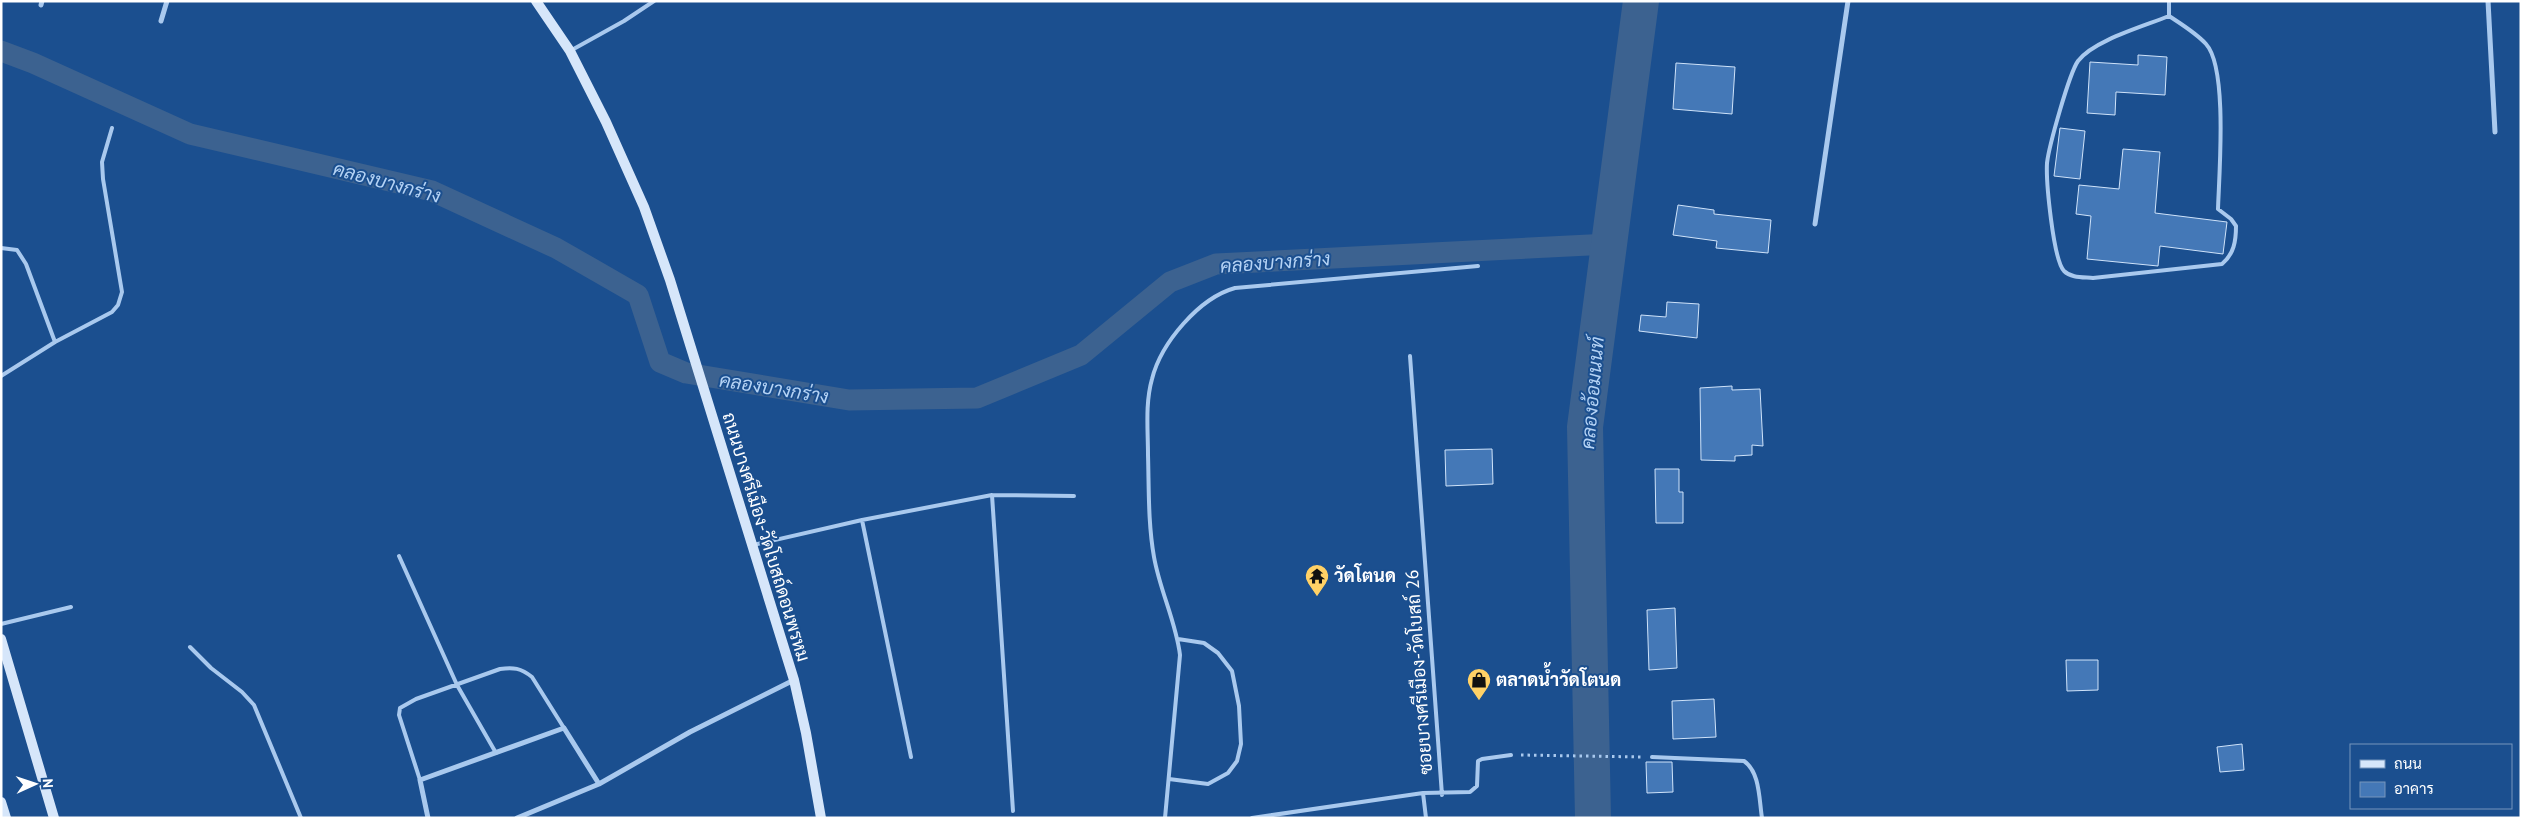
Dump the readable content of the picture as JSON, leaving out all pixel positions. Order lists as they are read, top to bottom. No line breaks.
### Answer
{"streets":{"street":["ถนนบางศรีเมือง-วัดโบสถ์ดอนพรหม"],"lane":["ซอยบางศรีเมือง-วัดโบสถ์ 26"]},"water":["คลองบางกร่าง","คลองอ้อมนนท์"],"places":{"temple":["วัดโตนด"],"shop":["ตลาดน้ำวัดโตนด"]},"legend":["ถนน","อาคาร"],"north":"right"}
